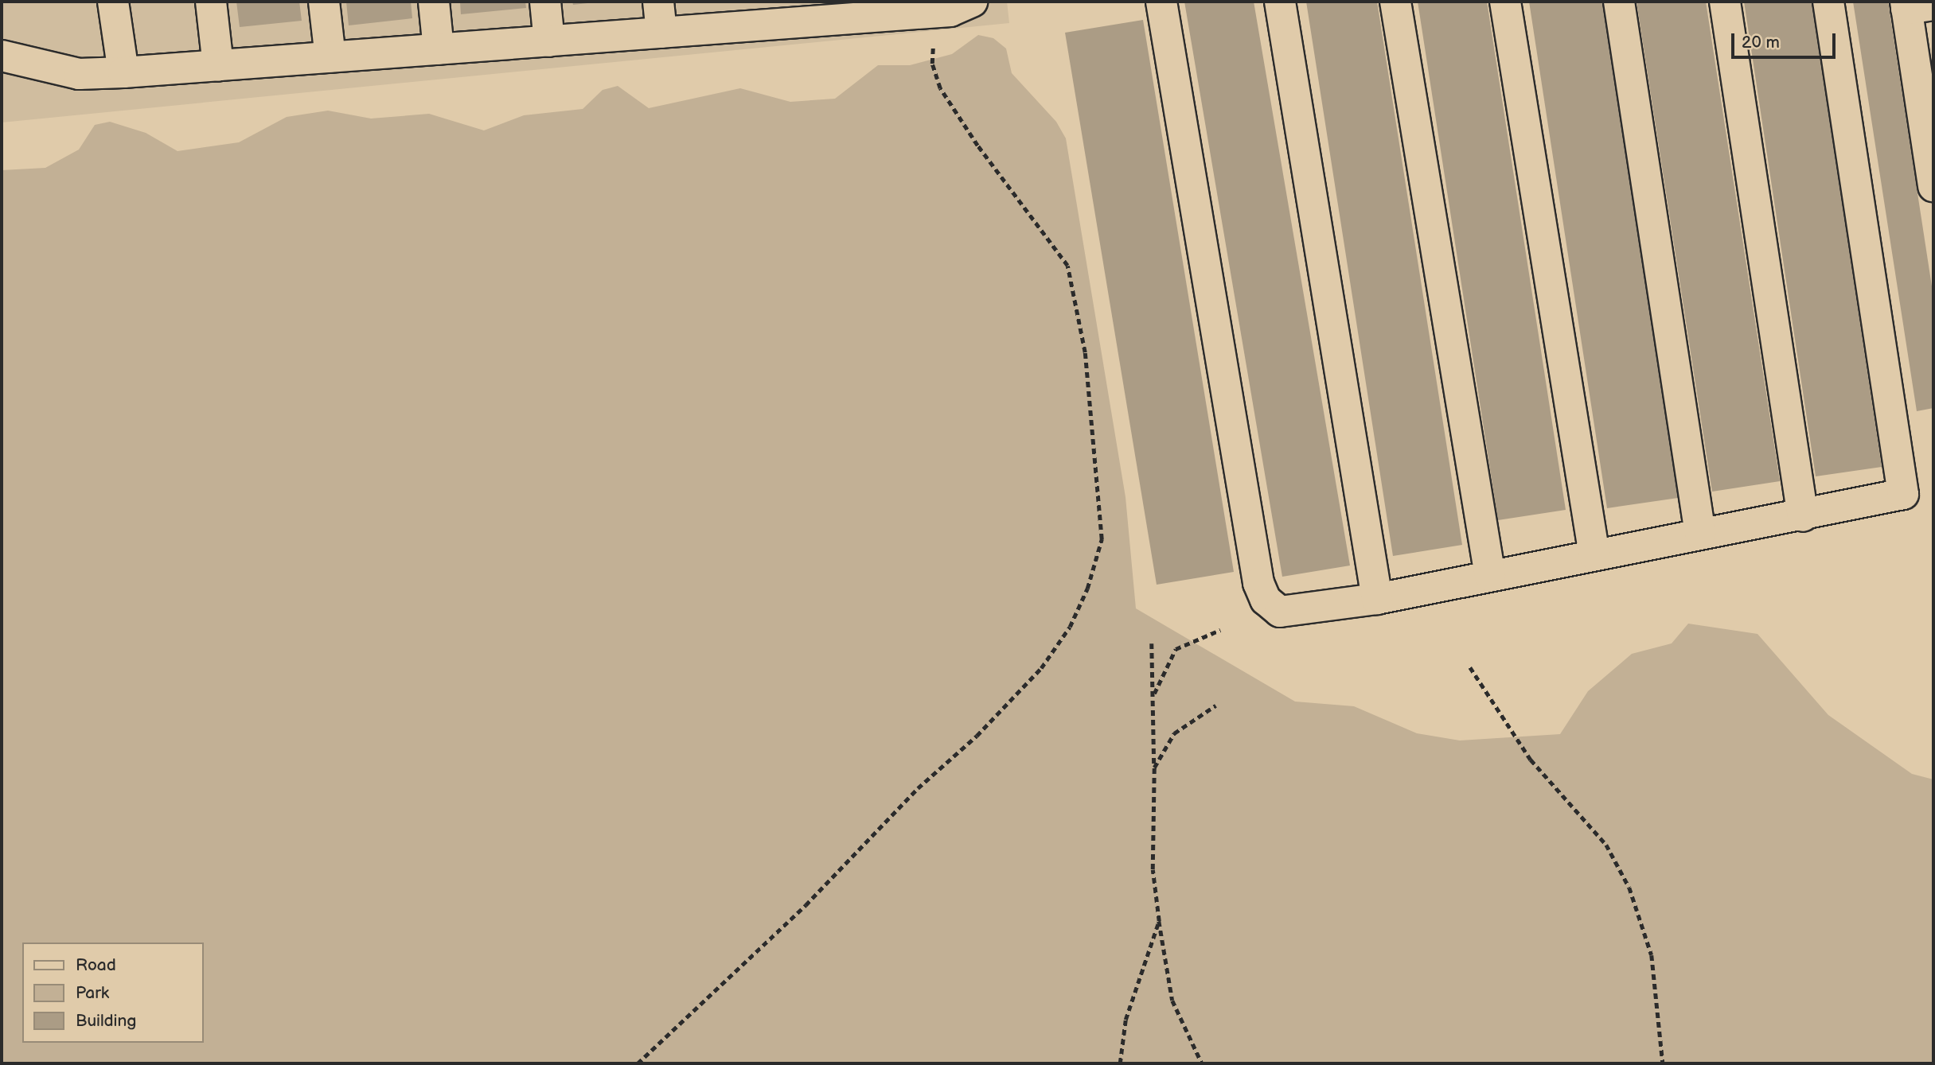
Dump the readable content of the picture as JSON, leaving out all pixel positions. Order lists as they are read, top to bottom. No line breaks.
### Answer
{"legend":["Road","Park","Building"],"scale_bar":"20 m"}
